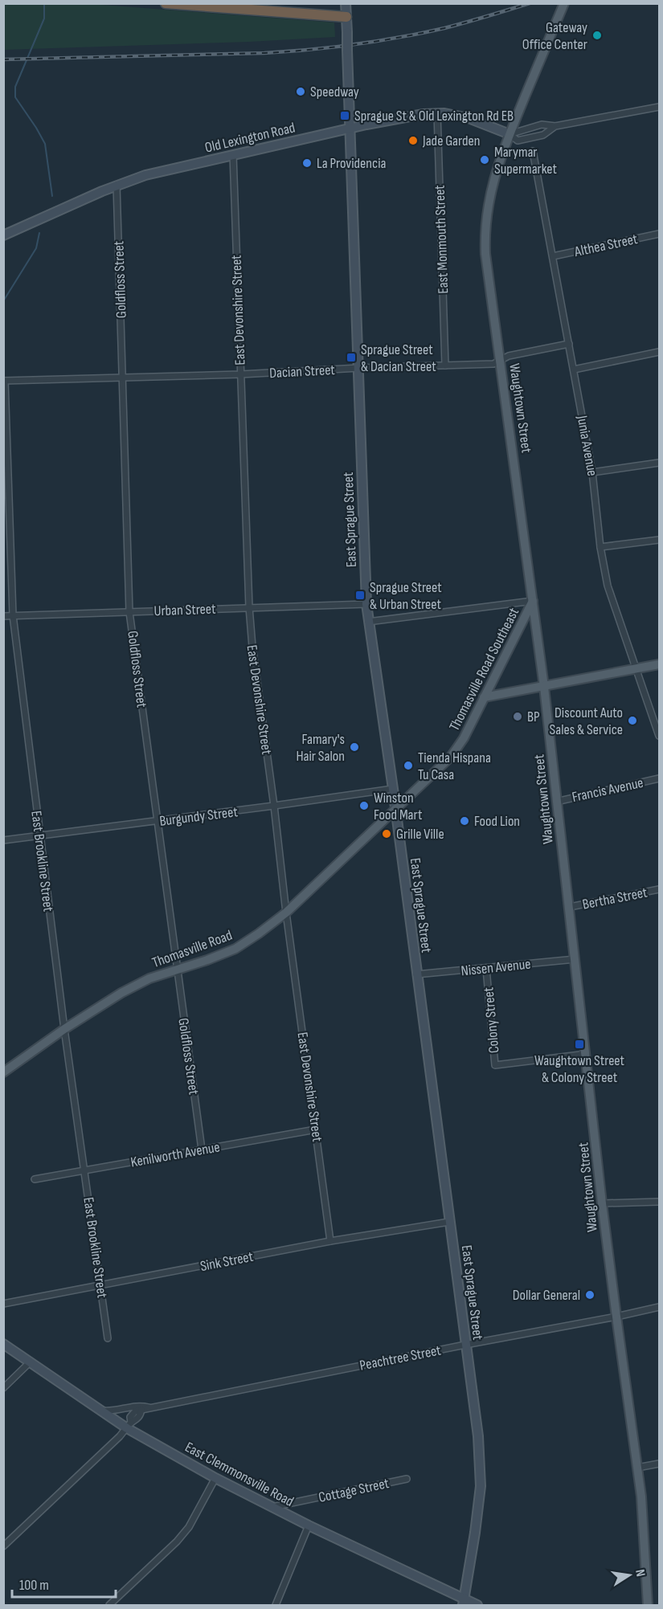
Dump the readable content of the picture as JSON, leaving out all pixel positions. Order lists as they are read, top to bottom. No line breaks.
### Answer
{"streets":{"main road":["Waughtown Street","Thomasville Road Southeast","Thomasville Road"],"street":["Old Lexington Road","East Monmouth Street","Althea Street","Goldfloss Street","East Devonshire Street","Dacian Street","Junia Avenue","East Sprague Street","Urban Street","Francis Avenue","Burgundy Street","East Brookline Street","Bertha Street","Nissen Avenue","Colony Street","Kenilworth Avenue","Sink Street","Peachtree Street","East Clemmonsville Road","Cottage Street"]},"crossings":[["Old Lexington Road","East Monmouth Street"],["Old Lexington Road","Goldfloss Street"],["Old Lexington Road","East Devonshire Street"],["Old Lexington Road","Waughtown Street"],["Old Lexington Road","East Sprague Street"],["East Monmouth Street","Dacian Street"],["Althea Street","Junia Avenue"],["Goldfloss Street","Dacian Street"],["Goldfloss Street","Urban Street"],["Goldfloss Street","Burgundy Street"],["Goldfloss Street","Thomasville Road"],["Goldfloss Street","Kenilworth Avenue"],["East Devonshire Street","Dacian Street"],["East Devonshire Street","Urban Street"],["East Devonshire Street","Burgundy Street"],["East Devonshire Street","Thomasville Road"],["East Devonshire Street","Kenilworth Avenue"],["East Devonshire Street","Sink Street"],["Dacian Street","Waughtown Street"],["Dacian Street","Junia Avenue"],["Dacian Street","East Sprague Street"],["Dacian Street","East Brookline Street"],["Waughtown Street","Thomasville Road Southeast"],["Waughtown Street","Francis Avenue"],["Waughtown Street","Bertha Street"],["Waughtown Street","Nissen Avenue"],["Waughtown Street","Colony Street"],["Waughtown Street","Peachtree Street"],["East Sprague Street","Urban Street"],["East Sprague Street","Thomasville Road Southeast"],["East Sprague Street","Burgundy Street"],["East Sprague Street","Thomasville Road"],["East Sprague Street","Nissen Avenue"],["East Sprague Street","Sink Street"],["East Sprague Street","Peachtree Street"],["East Sprague Street","East Clemmonsville Road"],["Urban Street","East Brookline Street"],["Thomasville Road Southeast","Thomasville Road"],["Burgundy Street","East Brookline Street"],["East Brookline Street","Thomasville Road"],["East Brookline Street","Kenilworth Avenue"],["East Brookline Street","Sink Street"],["Nissen Avenue","Colony Street"],["Peachtree Street","East Clemmonsville Road"],["East Clemmonsville Road","Cottage Street"]],"places":{"other":["Gateway Office Center","Speedway","Jade Garden","Marymar Supermarket","La Providencia","BP","Discount Auto Sales & Service","Famary's Hair Salon","Tienda Hispana Tu Casa","Winston Food Mart","Food Lion","Grille Ville","Dollar General"],"transit":["Sprague St & Old Lexington Rd EB","Sprague Street & Dacian Street","Sprague Street & Urban Street","Waughtown Street & Colony Street"]},"scale_bar":"100 m","north":"right"}
